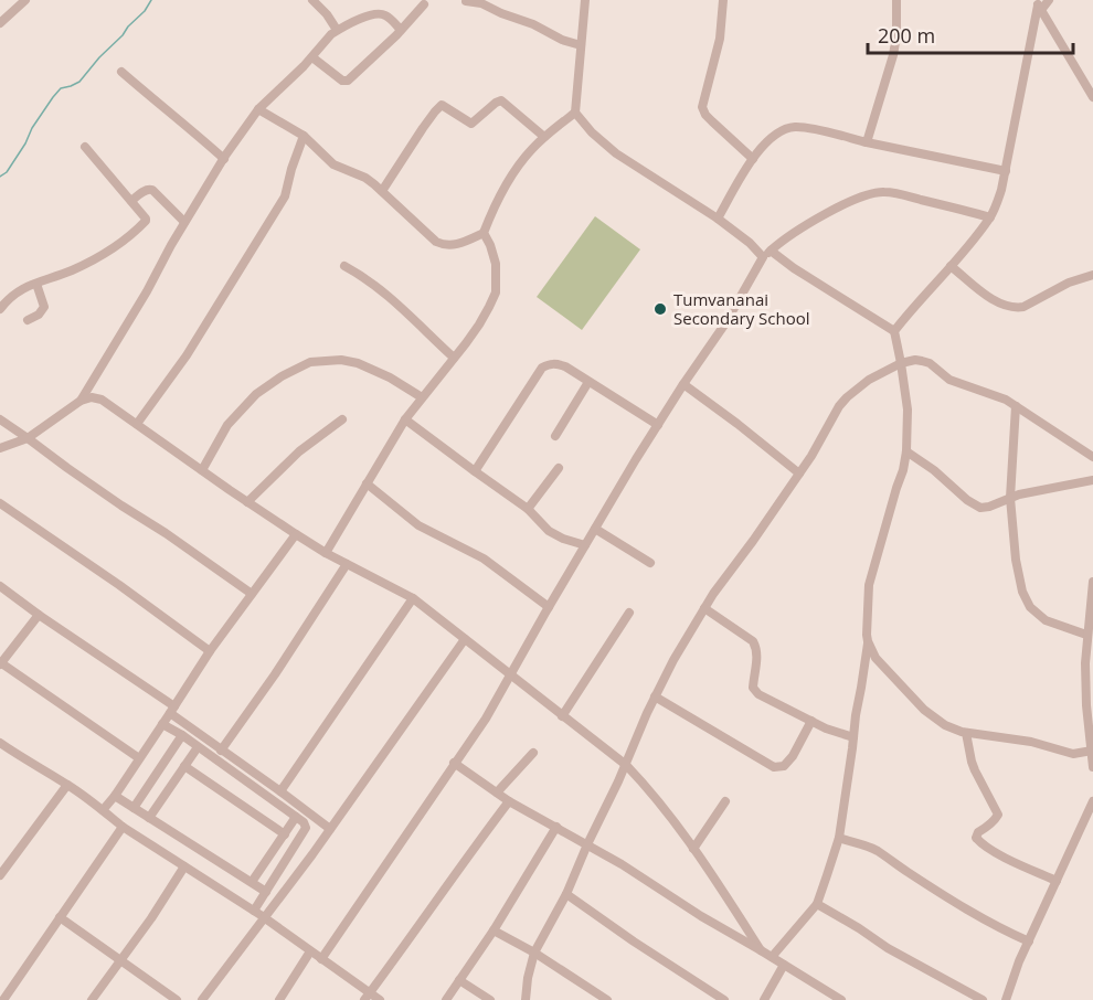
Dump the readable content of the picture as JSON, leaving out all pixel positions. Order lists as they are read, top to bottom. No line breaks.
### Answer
{"places":["Tumvananai Secondary School"],"scale_bar":"200 m"}
